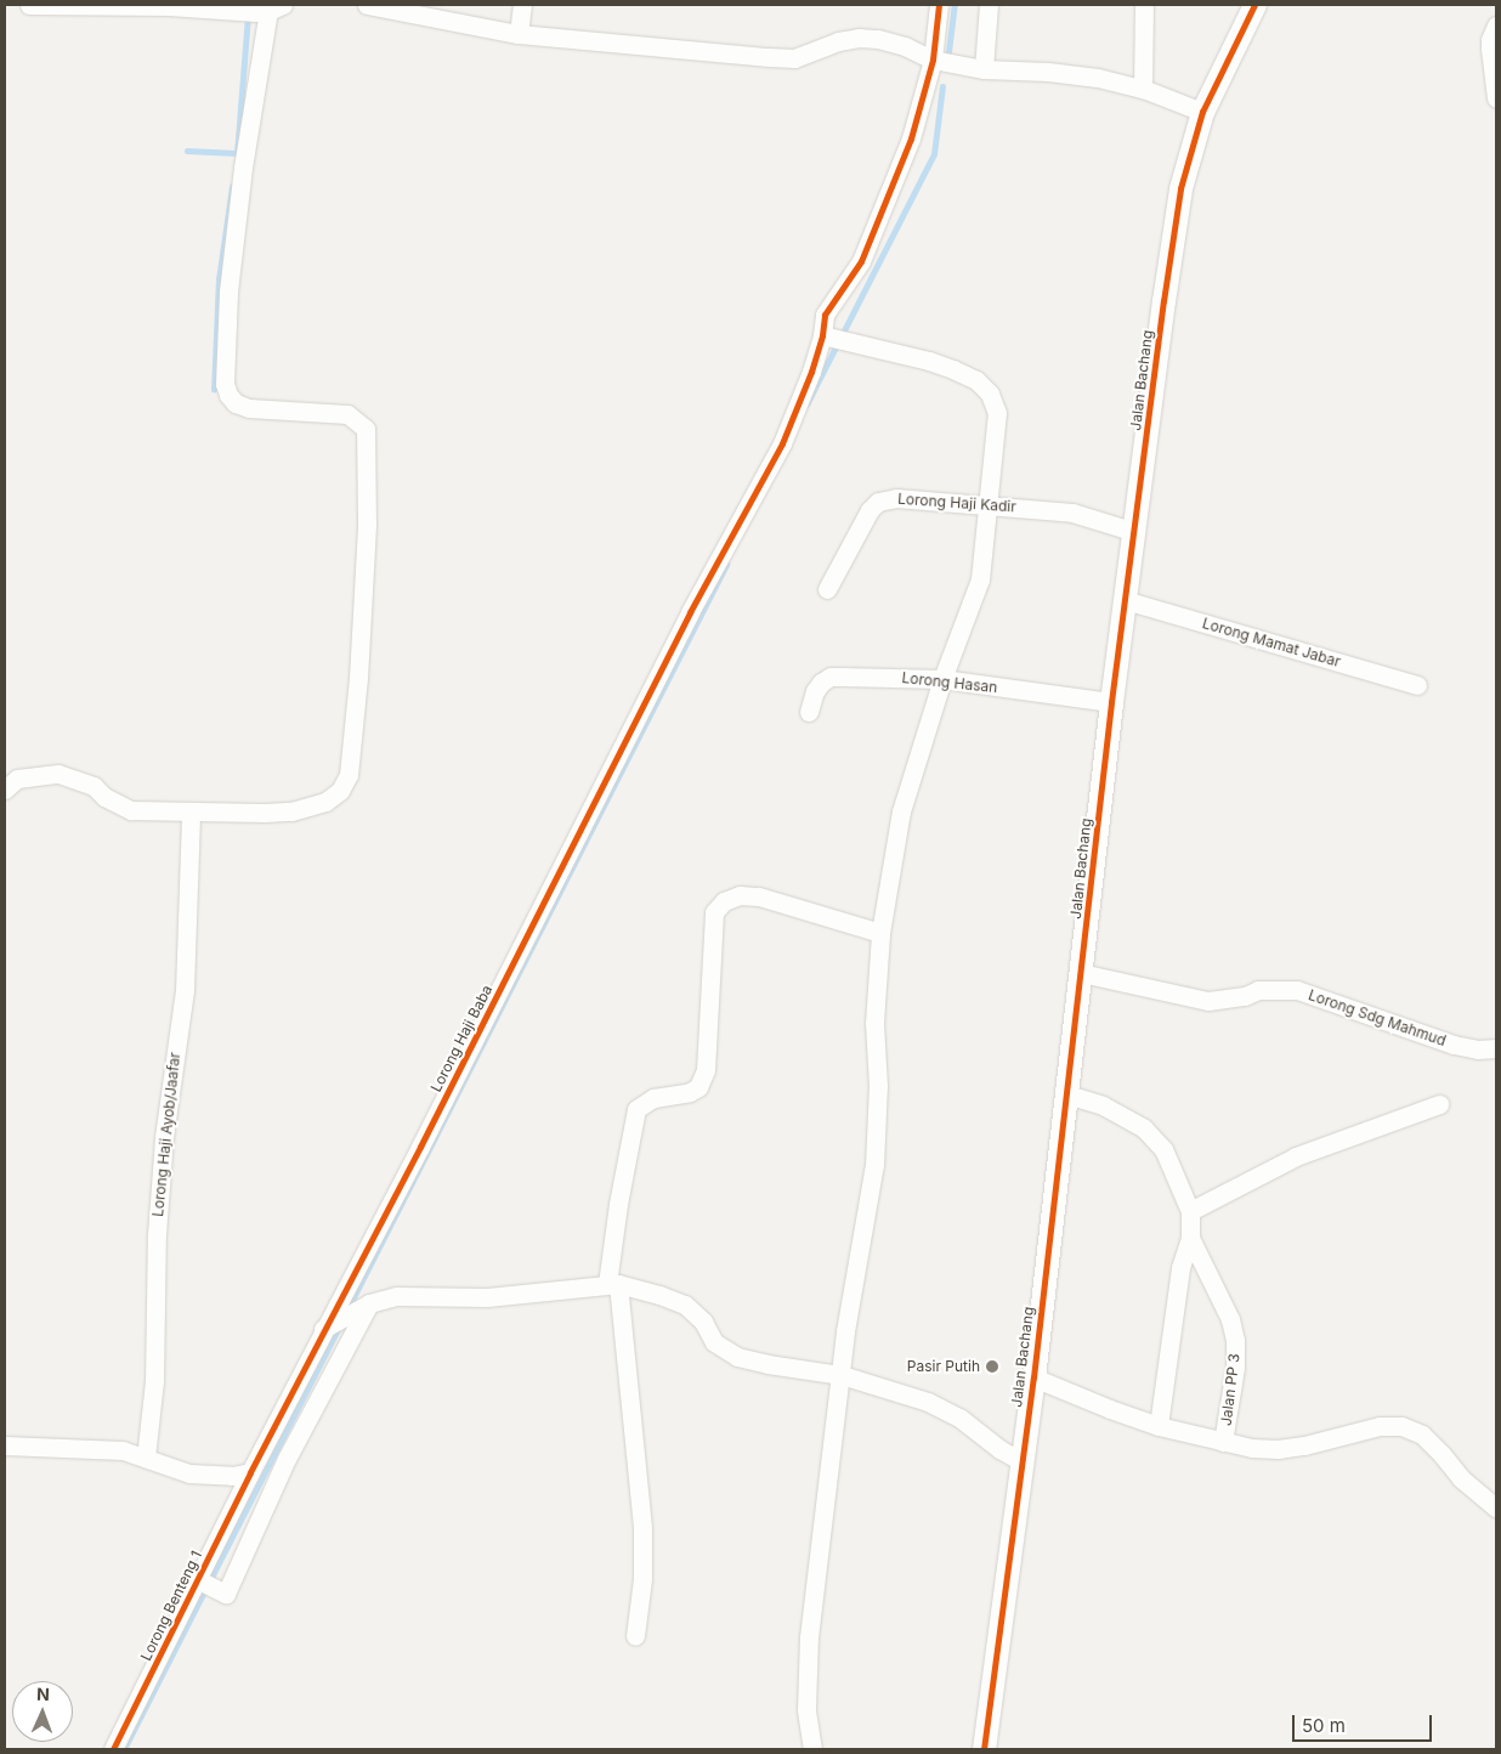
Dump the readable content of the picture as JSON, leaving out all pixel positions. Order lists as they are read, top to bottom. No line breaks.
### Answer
{"streets":{"street":["Jalan Bachang","Lorong Haji Kadir","Lorong Mamat Jabar","Lorong Hasan","Lorong Sdg Mahmud","Lorong Haji Baba","Lorong Haji Ayob/Jaafar","Jalan PP 3","Lorong Benteng 1"]},"crossings":[["Jalan Bachang","Lorong Haji Kadir"],["Jalan Bachang","Lorong Mamat Jabar"],["Jalan Bachang","Lorong Hasan"],["Jalan Bachang","Lorong Sdg Mahmud"],["Lorong Haji Baba","Lorong Benteng 1"]],"places":["Pasir Putih"],"scale_bar":"50 m","north":"top"}
